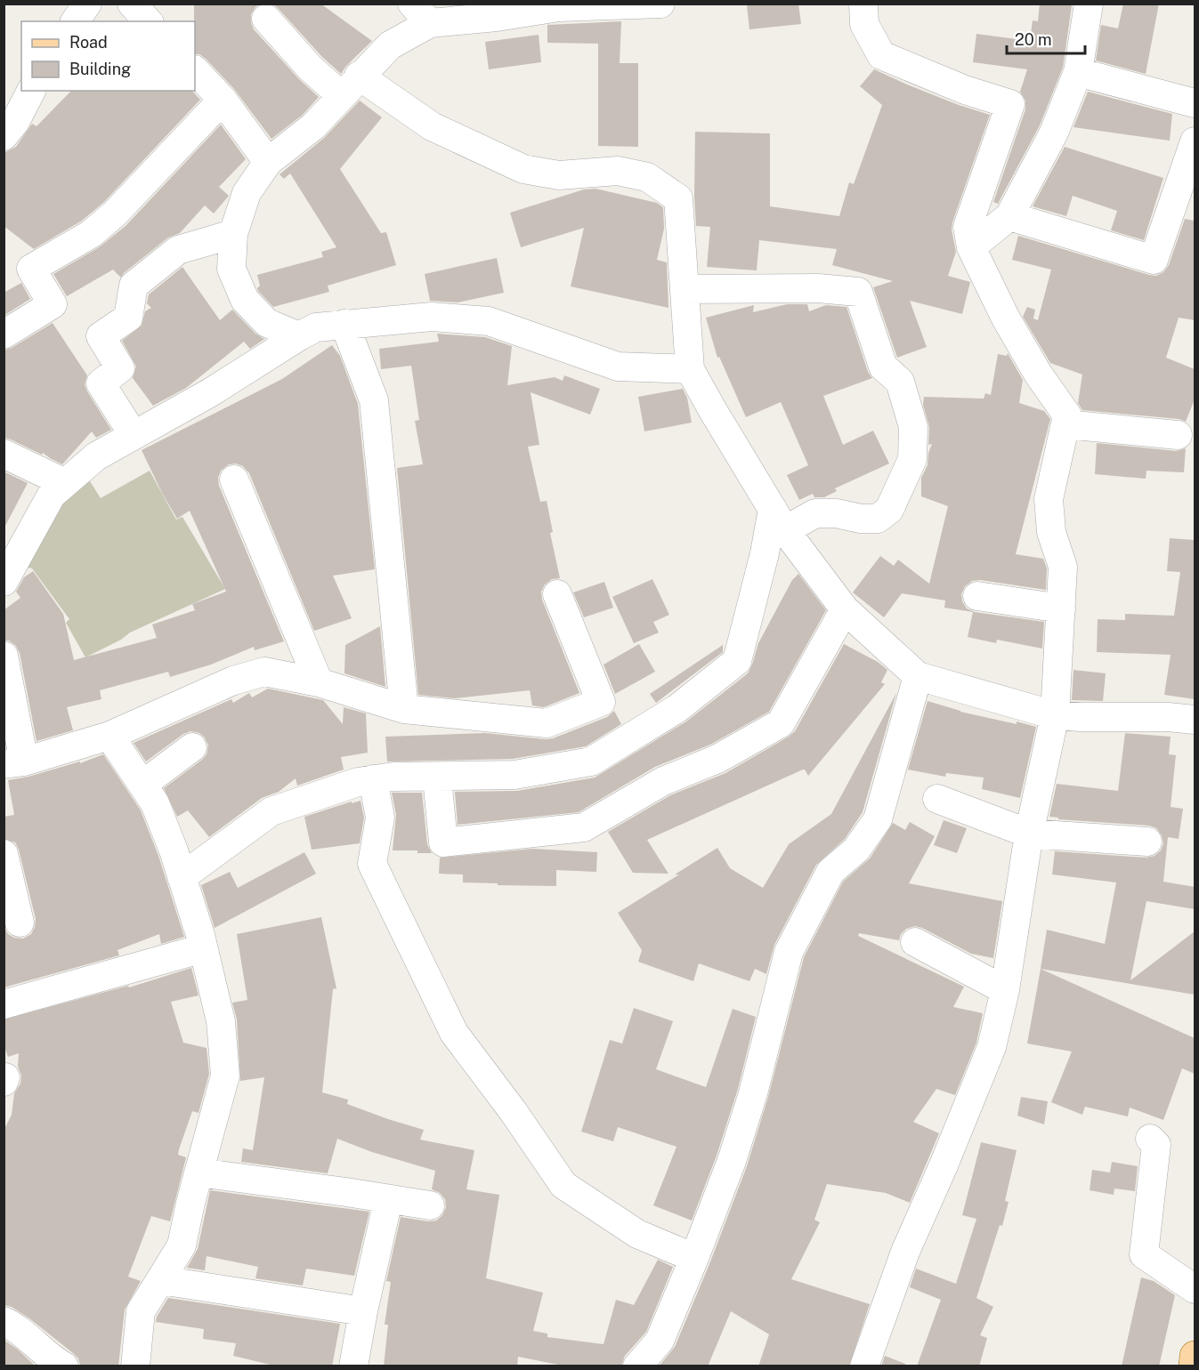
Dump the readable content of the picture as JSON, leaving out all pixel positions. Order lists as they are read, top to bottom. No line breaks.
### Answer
{"legend":["Road","Building"],"scale_bar":"20 m"}
